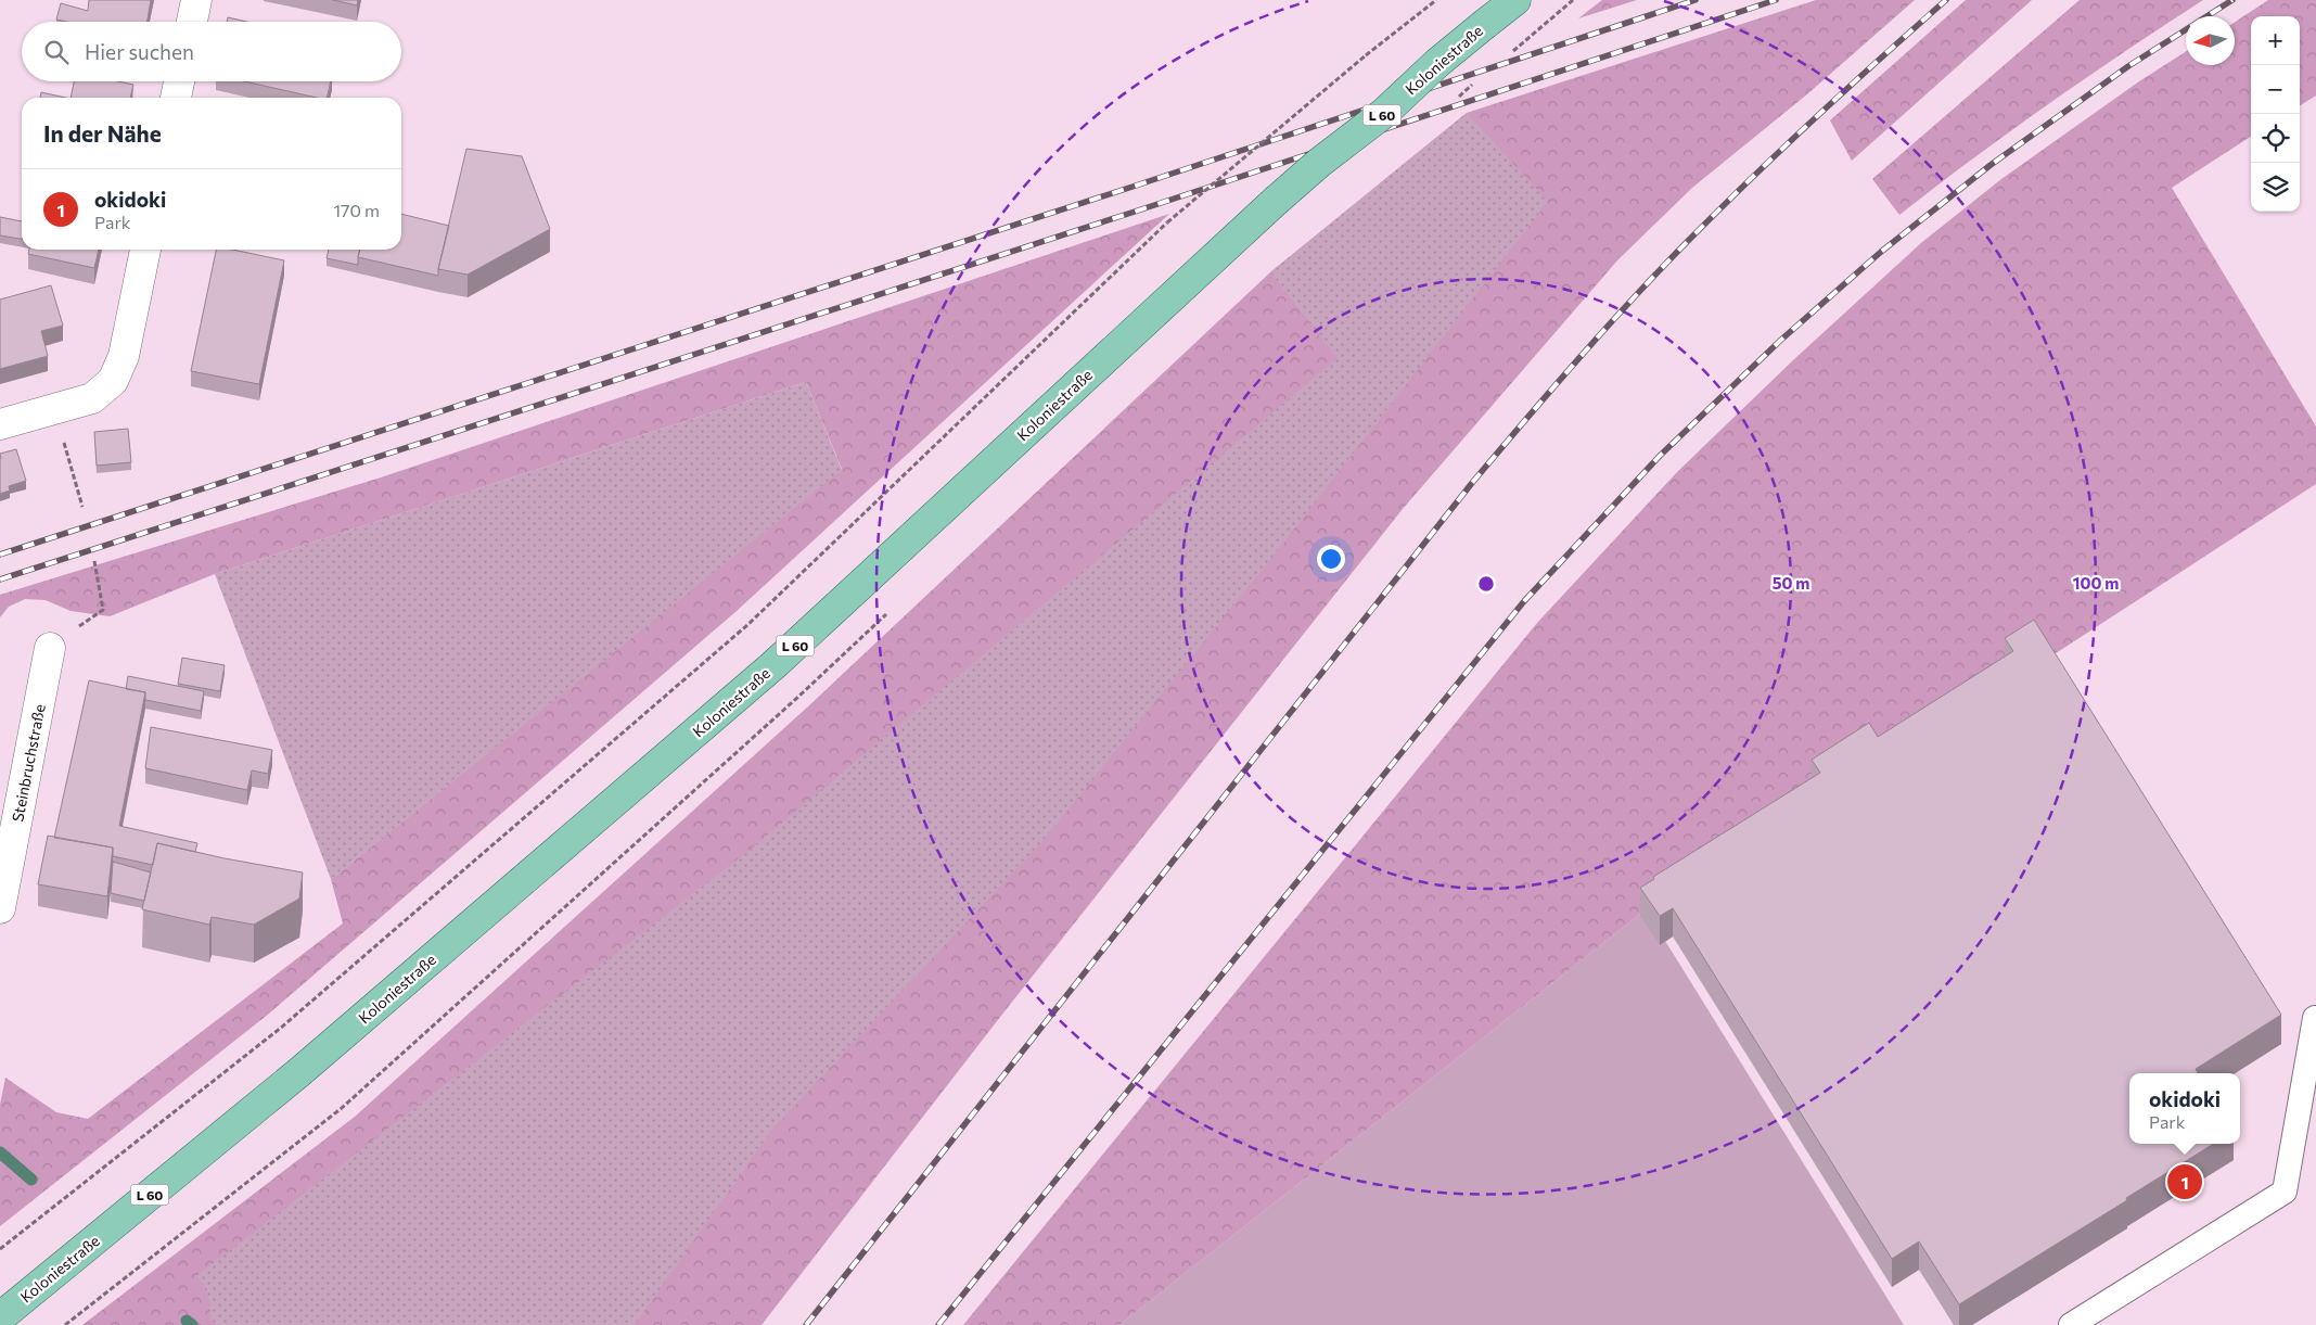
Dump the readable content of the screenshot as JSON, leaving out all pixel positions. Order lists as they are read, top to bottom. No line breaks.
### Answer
{"streets":{"main road":["Koloniestraße","L 60"],"street":["Steinbruchstraße"]},"north":"left","page":{"map_buttons":["+","−"],"search":"Hier suchen","heading":"In der Nähe","list":[{"mark":"1","name":"okidoki","note":"Park","value":"170 m"}],"popup":["okidoki","Park"],"pins":"1"},"rings":["50 m","100 m"]}
